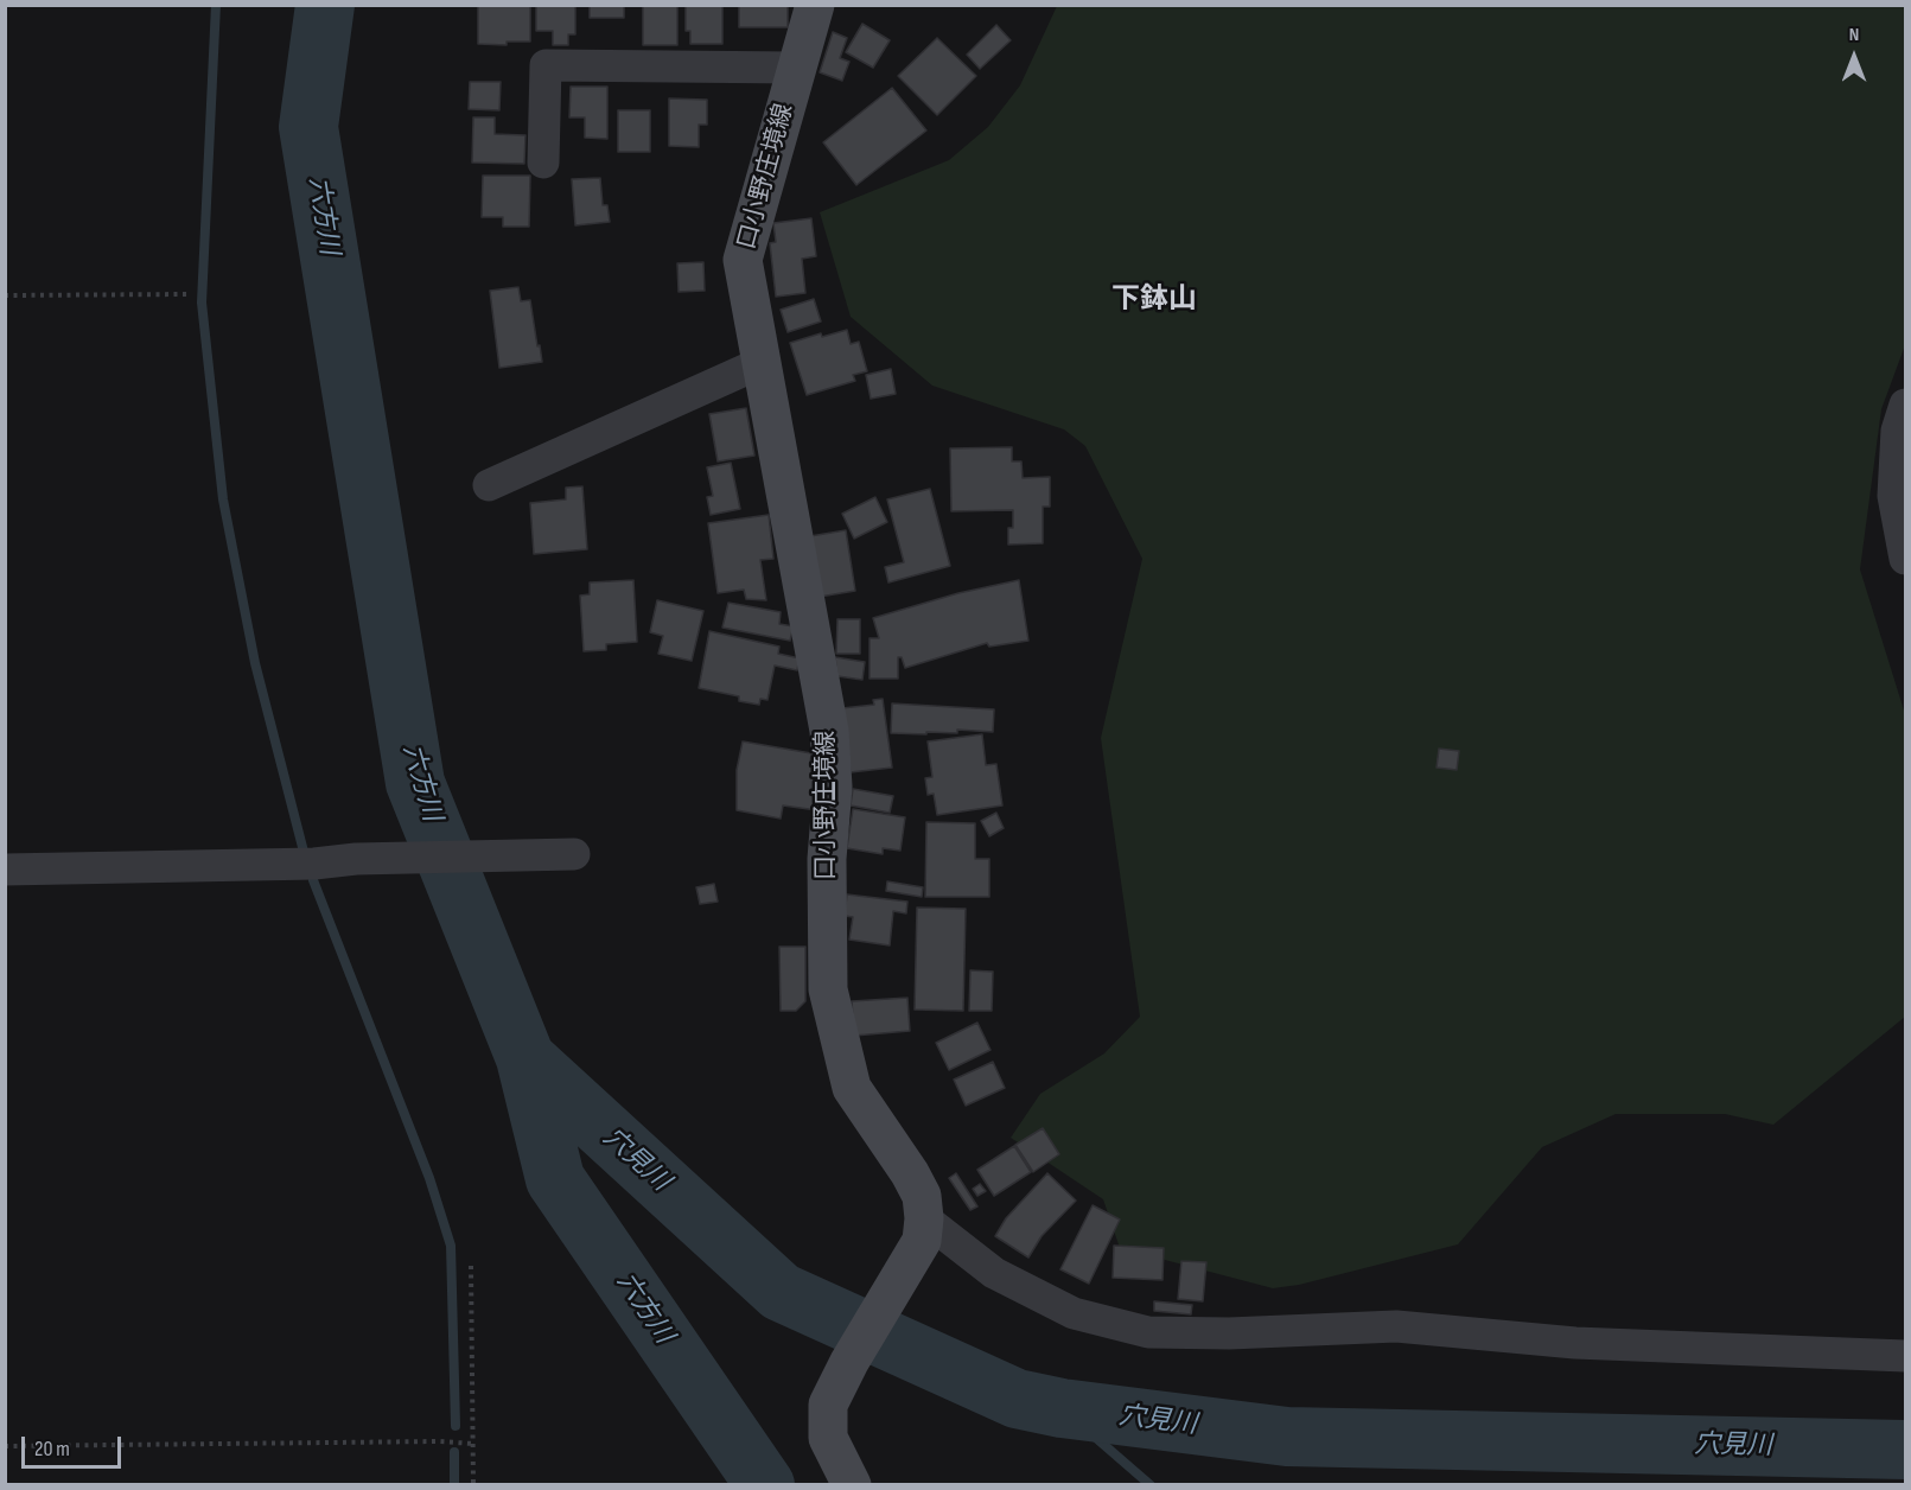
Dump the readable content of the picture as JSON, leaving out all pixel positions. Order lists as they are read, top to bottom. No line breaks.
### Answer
{"streets":{"main road":["口小野庄境線"]},"districts":["下鉢山"],"water":["六方川","穴見川"],"scale_bar":"20 m","north":"top"}
